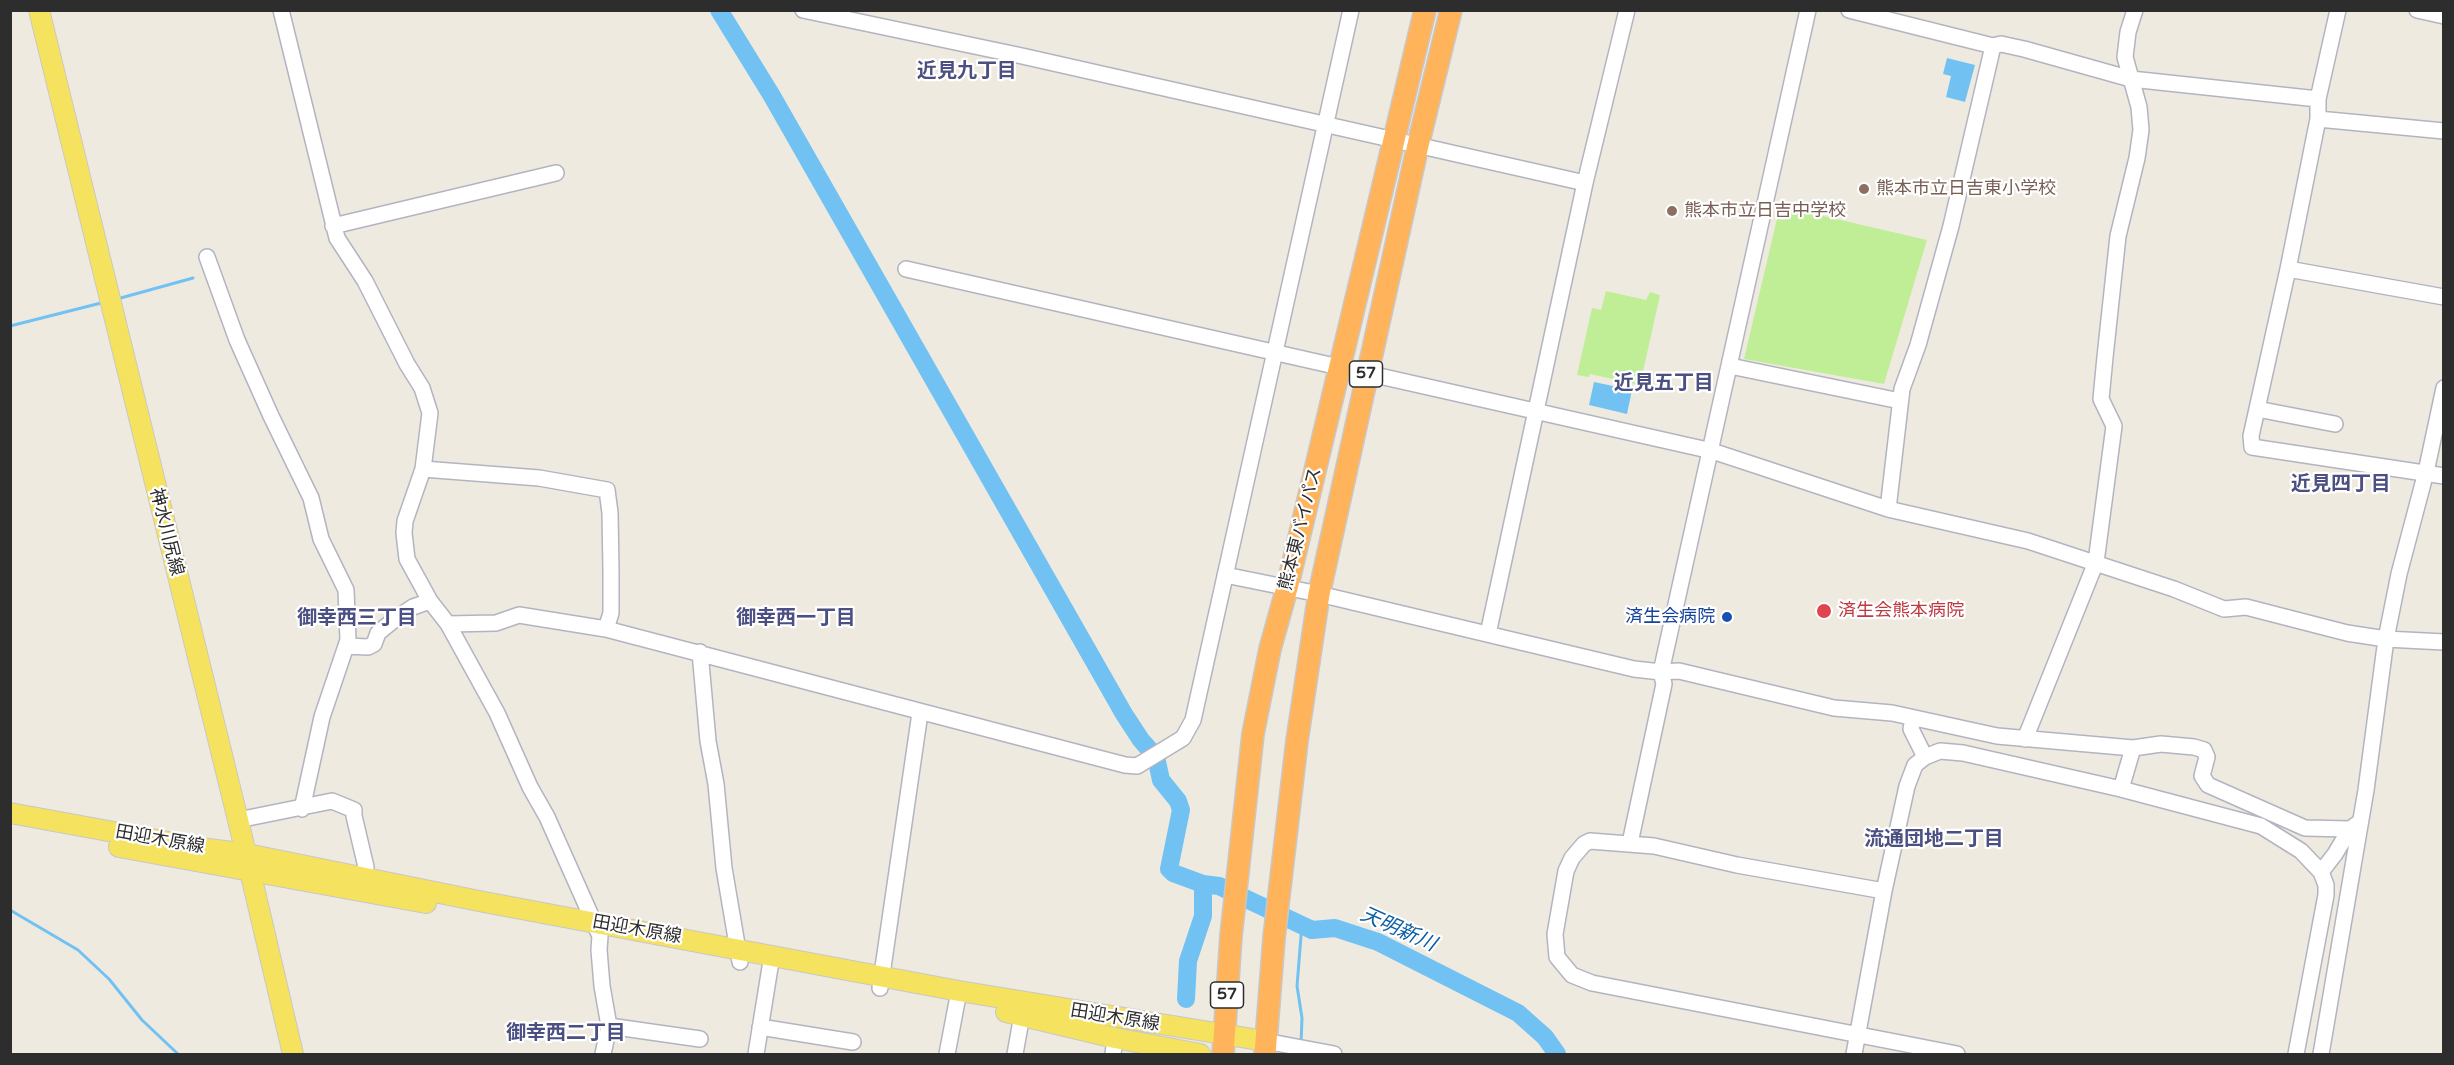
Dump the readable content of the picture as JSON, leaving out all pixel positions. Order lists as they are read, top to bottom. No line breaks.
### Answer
{"streets":{"highway":["57","熊本東バイパス"],"main road":["神水川尻線","田迎木原線"]},"crossings":[["熊本東バイパス","田迎木原線"],["神水川尻線","田迎木原線"]],"districts":["近見九丁目","近見五丁目","近見四丁目","御幸西三丁目","御幸西一丁目","流通団地二丁目","御幸西二丁目"],"water":["天明新川"],"places":["熊本市立日吉東小学校","熊本市立日吉中学校","済生会熊本病院","済生会病院"]}
